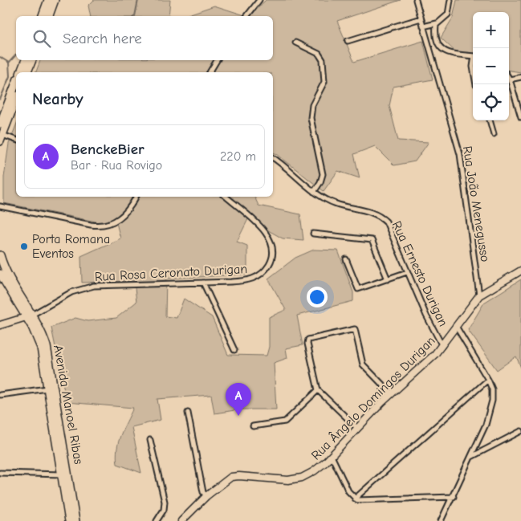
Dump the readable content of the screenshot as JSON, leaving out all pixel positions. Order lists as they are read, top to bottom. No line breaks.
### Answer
{"streets":{"main road":["Avenida Manoel Ribas"],"street":["Rua João Menegusso","Rua Rosa Ceronato Durigan","Rua Ernesto Durigan","Rua Ângelo Domingos Durigan"]},"crossings":[["Rua João Menegusso","Rua Ângelo Domingos Durigan"],["Rua Rosa Ceronato Durigan","Avenida Manoel Ribas"],["Rua Ernesto Durigan","Rua Ângelo Domingos Durigan"]],"places":["Porta Romana Eventos"],"page":{"map_buttons":["+","−"],"search":"Search here","heading":"Nearby","list":[{"mark":"A","name":"BenckeBier","note":"Bar · Rua Rovigo","value":"220 m"}],"pins":"A"}}
